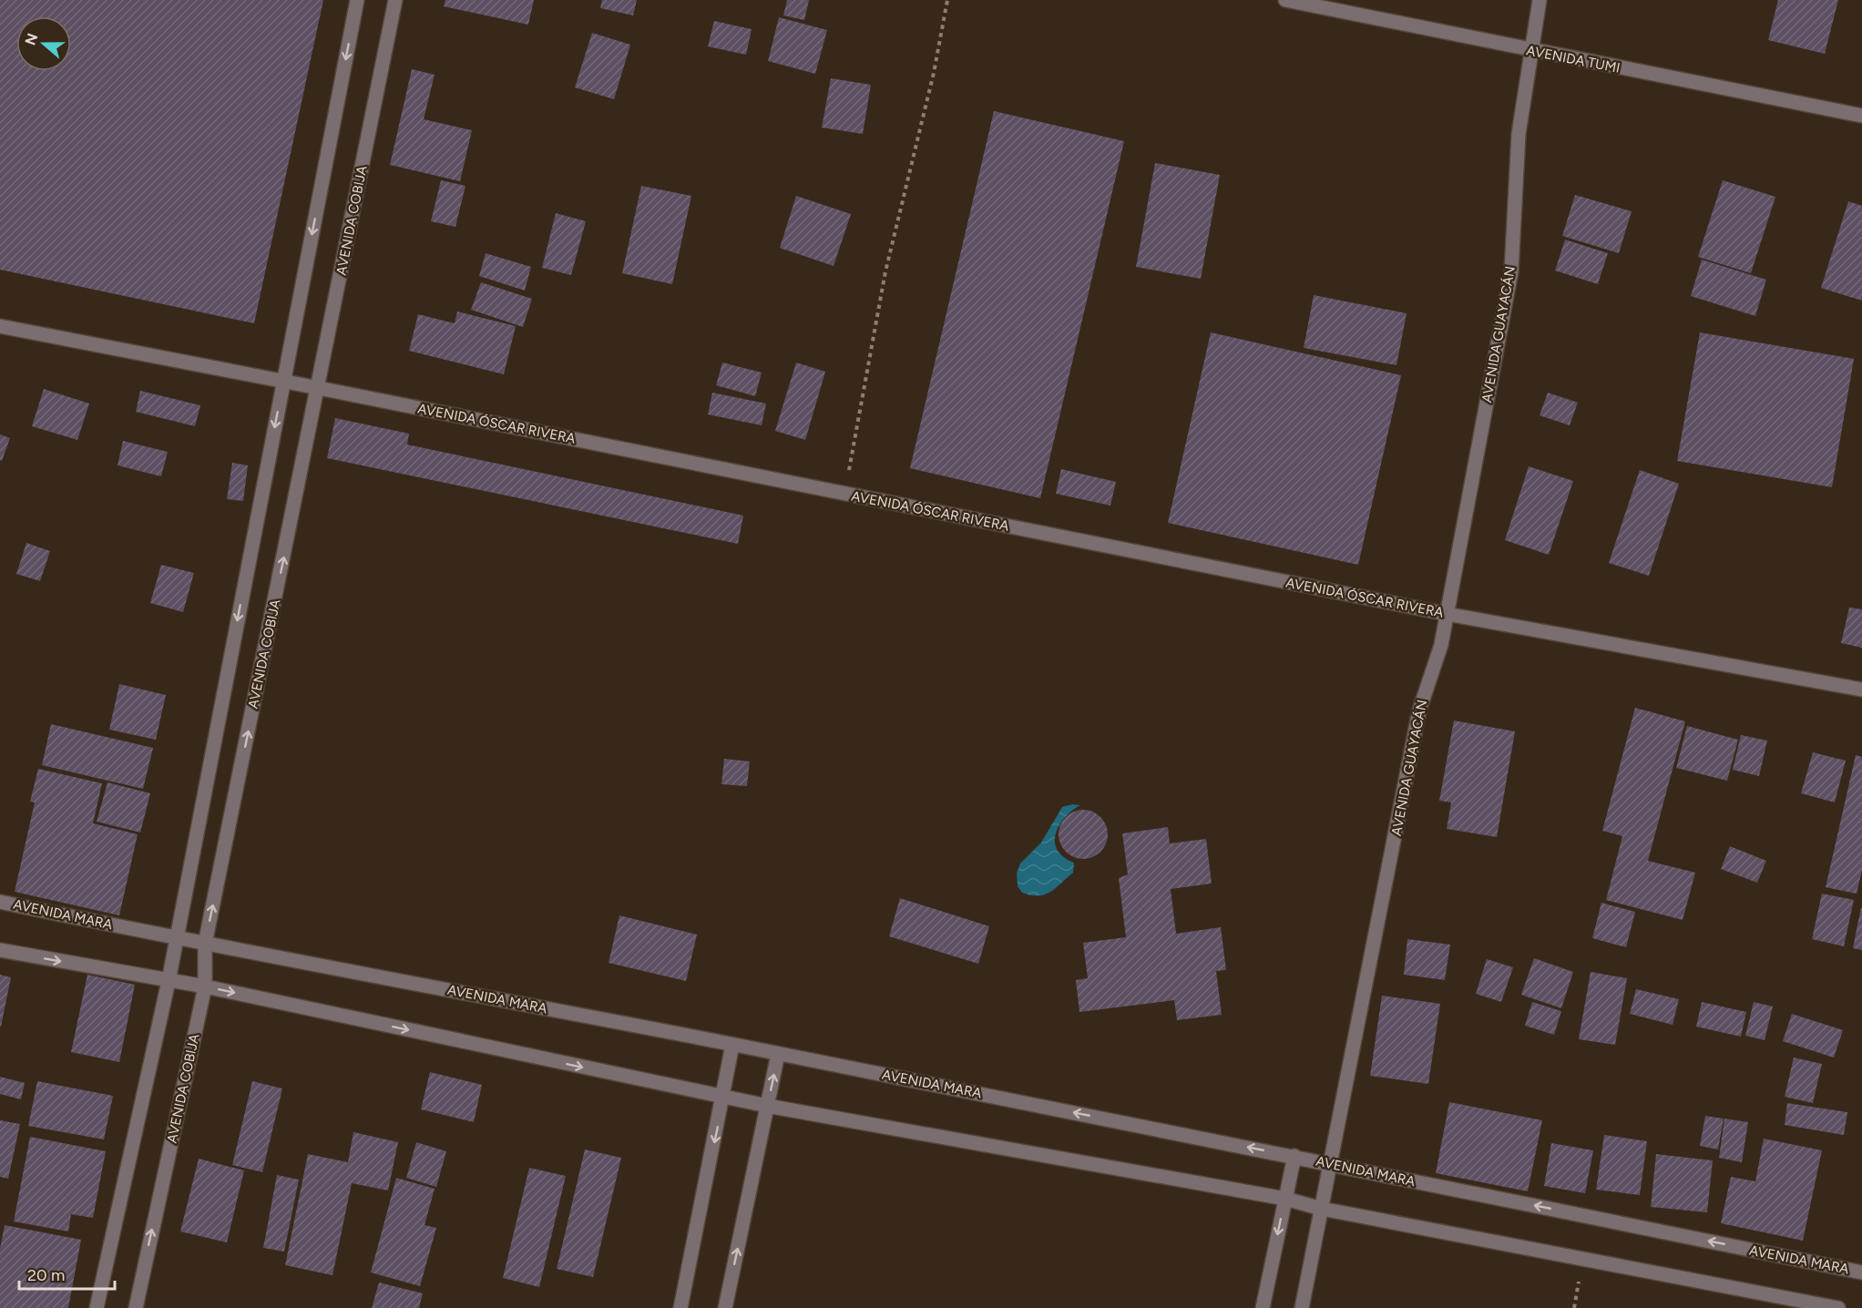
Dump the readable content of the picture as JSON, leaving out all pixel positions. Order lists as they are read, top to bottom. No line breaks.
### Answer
{"streets":{"street":["AVENIDA TUMI","AVENIDA COBIJA","AVENIDA GUAYACÁN","AVENIDA ÓSCAR RIVERA","AVENIDA MARA"]},"crossings":[["AVENIDA TUMI","AVENIDA GUAYACÁN"],["AVENIDA COBIJA","AVENIDA ÓSCAR RIVERA"],["AVENIDA COBIJA","AVENIDA MARA"],["AVENIDA GUAYACÁN","AVENIDA ÓSCAR RIVERA"],["AVENIDA GUAYACÁN","AVENIDA MARA"]],"scale_bar":"20 m","north":"left"}
